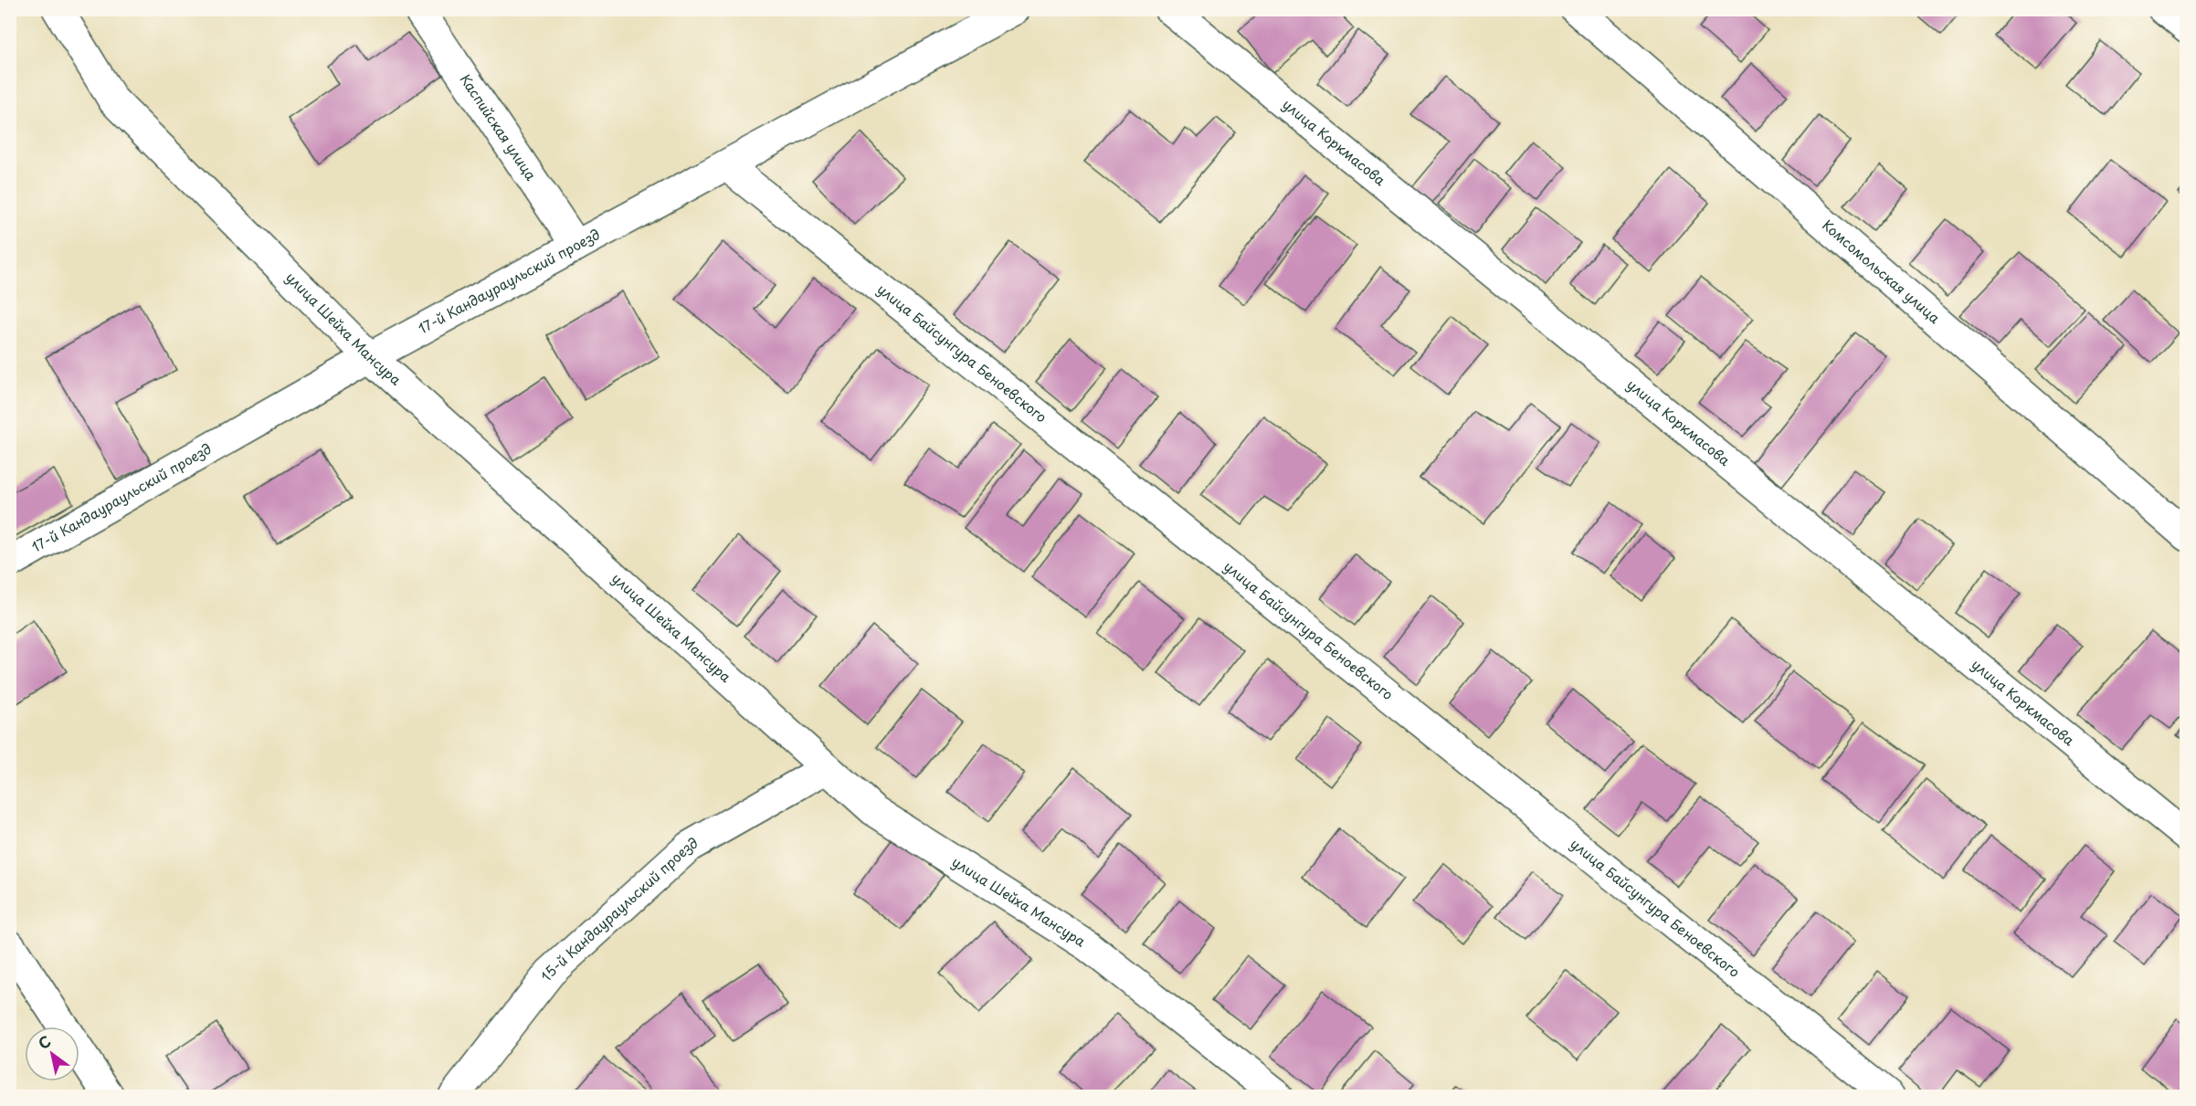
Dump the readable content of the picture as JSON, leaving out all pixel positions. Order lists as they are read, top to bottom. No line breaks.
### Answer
{"streets":{"street":["Каспийская улица","улица Коркмасова","Комсомольская улица","17-й Кандаураульский проезд","улица Шейха Мансура","улица Байсунгура Беноевского","15-й Кандаураульский проезд"]},"crossings":[["Каспийская улица","17-й Кандаураульский проезд"],["17-й Кандаураульский проезд","улица Шейха Мансура"],["17-й Кандаураульский проезд","улица Байсунгура Беноевского"],["улица Шейха Мансура","15-й Кандаураульский проезд"]],"north":"top left"}
